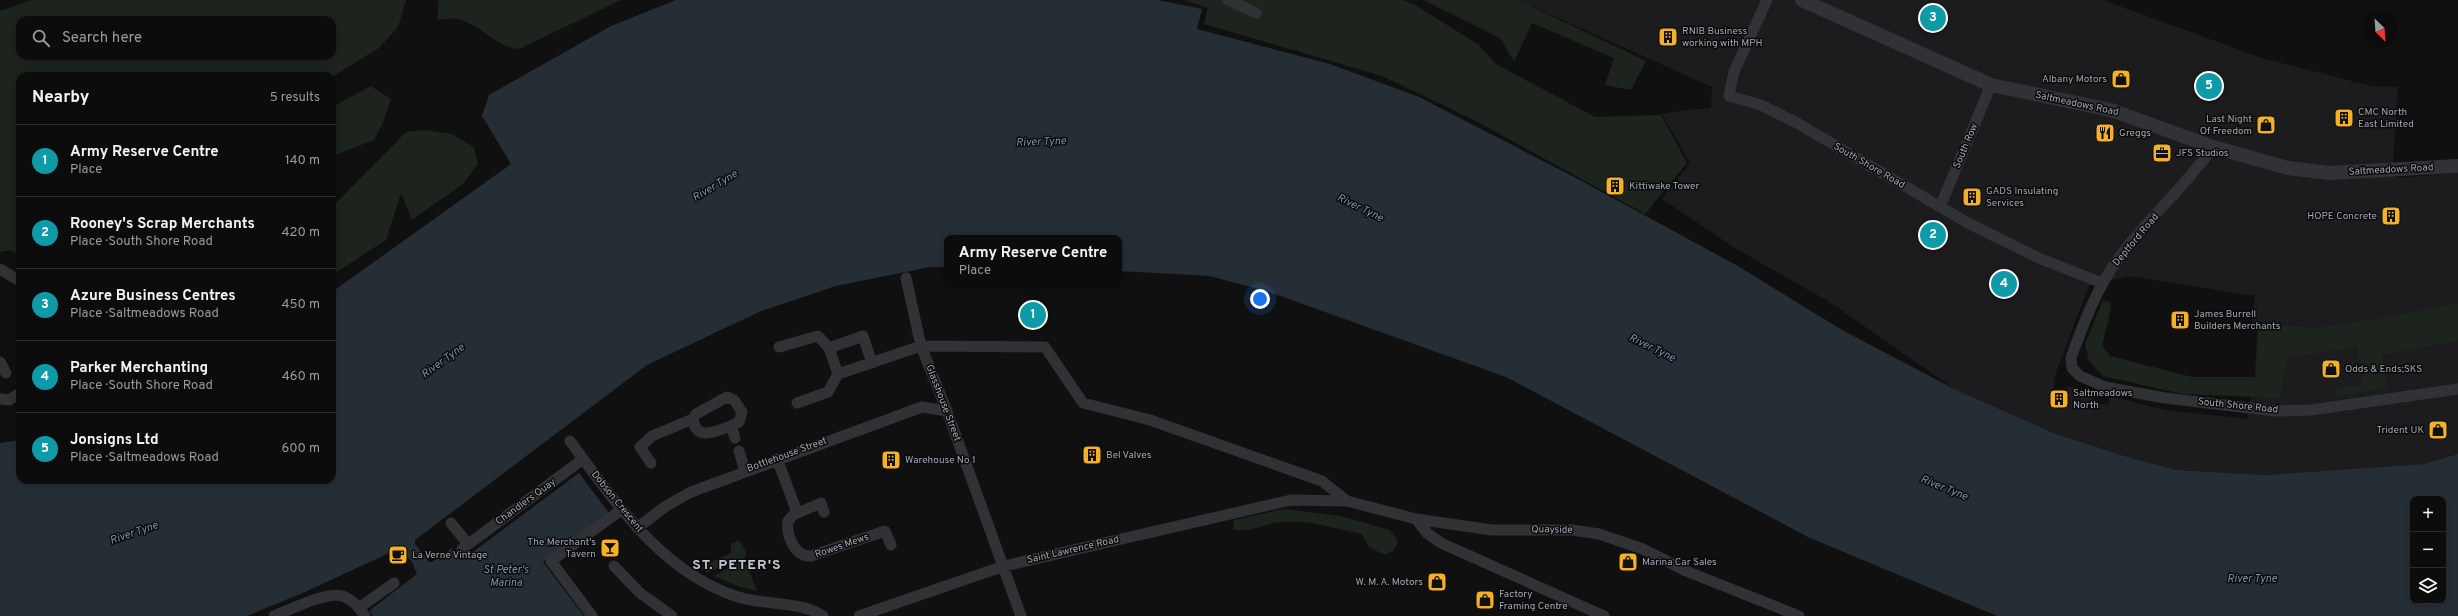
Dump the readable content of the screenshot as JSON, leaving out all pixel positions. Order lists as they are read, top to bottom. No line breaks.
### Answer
{"streets":{"street":["Saltmeadows Road","South Row","South Shore Road","Deptford Road","Glasshouse Street","Bottlehouse Street","Chandlers Quay","Dobson Crescent","Quayside","Rowes Mews","Saint Lawrence Road"]},"crossings":[["Saltmeadows Road","South Row"],["Saltmeadows Road","Deptford Road"],["South Row","South Shore Road"],["South Shore Road","Deptford Road"],["Glasshouse Street","Bottlehouse Street"],["Glasshouse Street","Saint Lawrence Road"],["Bottlehouse Street","Dobson Crescent"],["Chandlers Quay","Dobson Crescent"],["Quayside","Saint Lawrence Road"]],"districts":["ST. PETER'S"],"water":["River Tyne","St Peter's Marina"],"places":{"building":["RNIB Business working with MPH","CMC North East Limited","Kittiwake Tower","GADS Insulating Services","HOPE Concrete","James Burrell Builders Merchants","Saltmeadows North","Bel Valves","Warehouse No 1"],"shop":["Albany Motors","Last Night Of Freedom","Odds & Ends;SKS","Trident UK","Marina Car Sales","W. M. A. Motors","Factory Framing Centre"],"restaurant":["Greggs"],"office":["JFS Studios"],"bar":["The Merchant's Tavern"],"cafe":["La Verne Vintage"]},"north":"bottom right","page":{"pins":["3","5","2","4","1"],"search":"Search here","heading":["Nearby","5 results"],"list":[{"mark":"1","name":"Army Reserve Centre","note":"Place","value":"140 m"},{"mark":"2","name":"Rooney's Scrap Merchants","note":"Place · South Shore Road","value":"420 m"},{"mark":"3","name":"Azure Business Centres","note":"Place · Saltmeadows Road","value":"450 m"},{"mark":"4","name":"Parker Merchanting","note":"Place · South Shore Road","value":"460 m"},{"mark":"5","name":"Jonsigns Ltd","note":"Place · Saltmeadows Road","value":"600 m"}],"popup":["Army Reserve Centre","Place"],"map_buttons":["+","−"]}}
